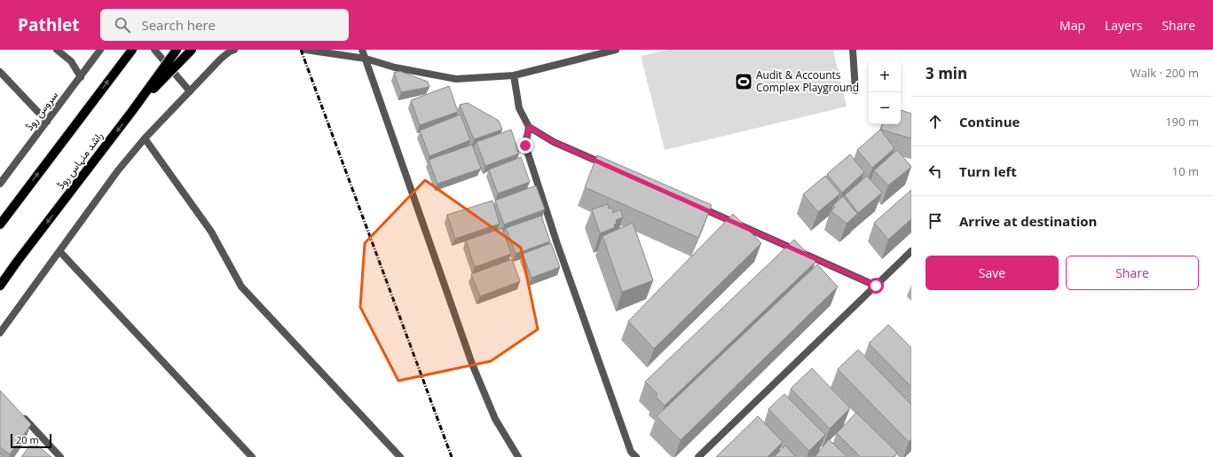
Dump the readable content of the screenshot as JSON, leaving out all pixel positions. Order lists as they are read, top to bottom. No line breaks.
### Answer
{"streets":{"main road":["راشد منہاس روڈ"],"street":["سروس روڈ"]},"places":{"sports":["Audit & Accounts Complex Playground"]},"scale_bar":"20 m","page":{"header":"Pathlet","search":"Search here","nav":["Map","Layers","Share"],"heading":["3 min","Walk · 200 m"],"map_buttons":["+","−"],"list":[["Continue","190 m"],["Turn left","10 m"],"Arrive at destination"],"buttons":["Save","Share"],"scale":"20 m"}}
